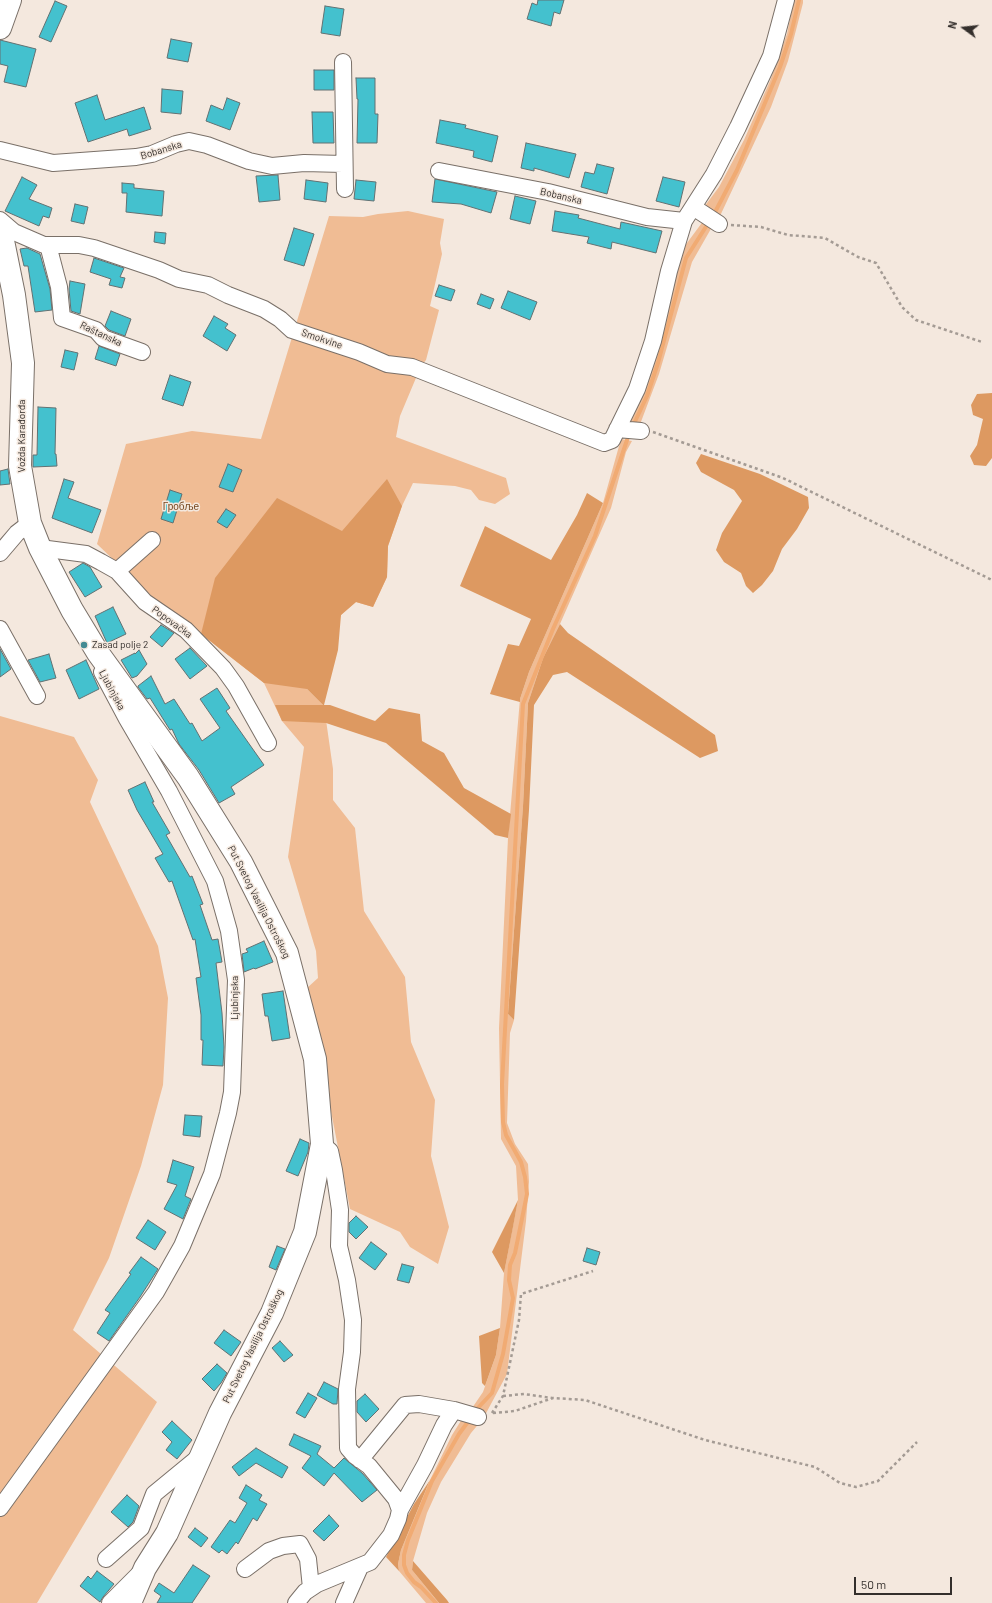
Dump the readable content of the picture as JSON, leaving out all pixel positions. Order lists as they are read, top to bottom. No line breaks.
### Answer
{"streets":{"street":["Bobanska","Raštanska","Smokvine","Vožda Karađorđa","Popovačka","Ljubinjska","Put Svetog Vasilija Ostroškog"]},"crossings":[["Raštanska","Smokvine"],["Vožda Karađorđa","Popovačka"],["Vožda Karađorđa","Ljubinjska"],["Vožda Karađorđa","Put Svetog Vasilija Ostroškog"],["Ljubinjska","Put Svetog Vasilija Ostroškog"]],"parks":["Гробље"],"places":["Zasad polje 2"],"scale_bar":"50 m","north":"left"}
